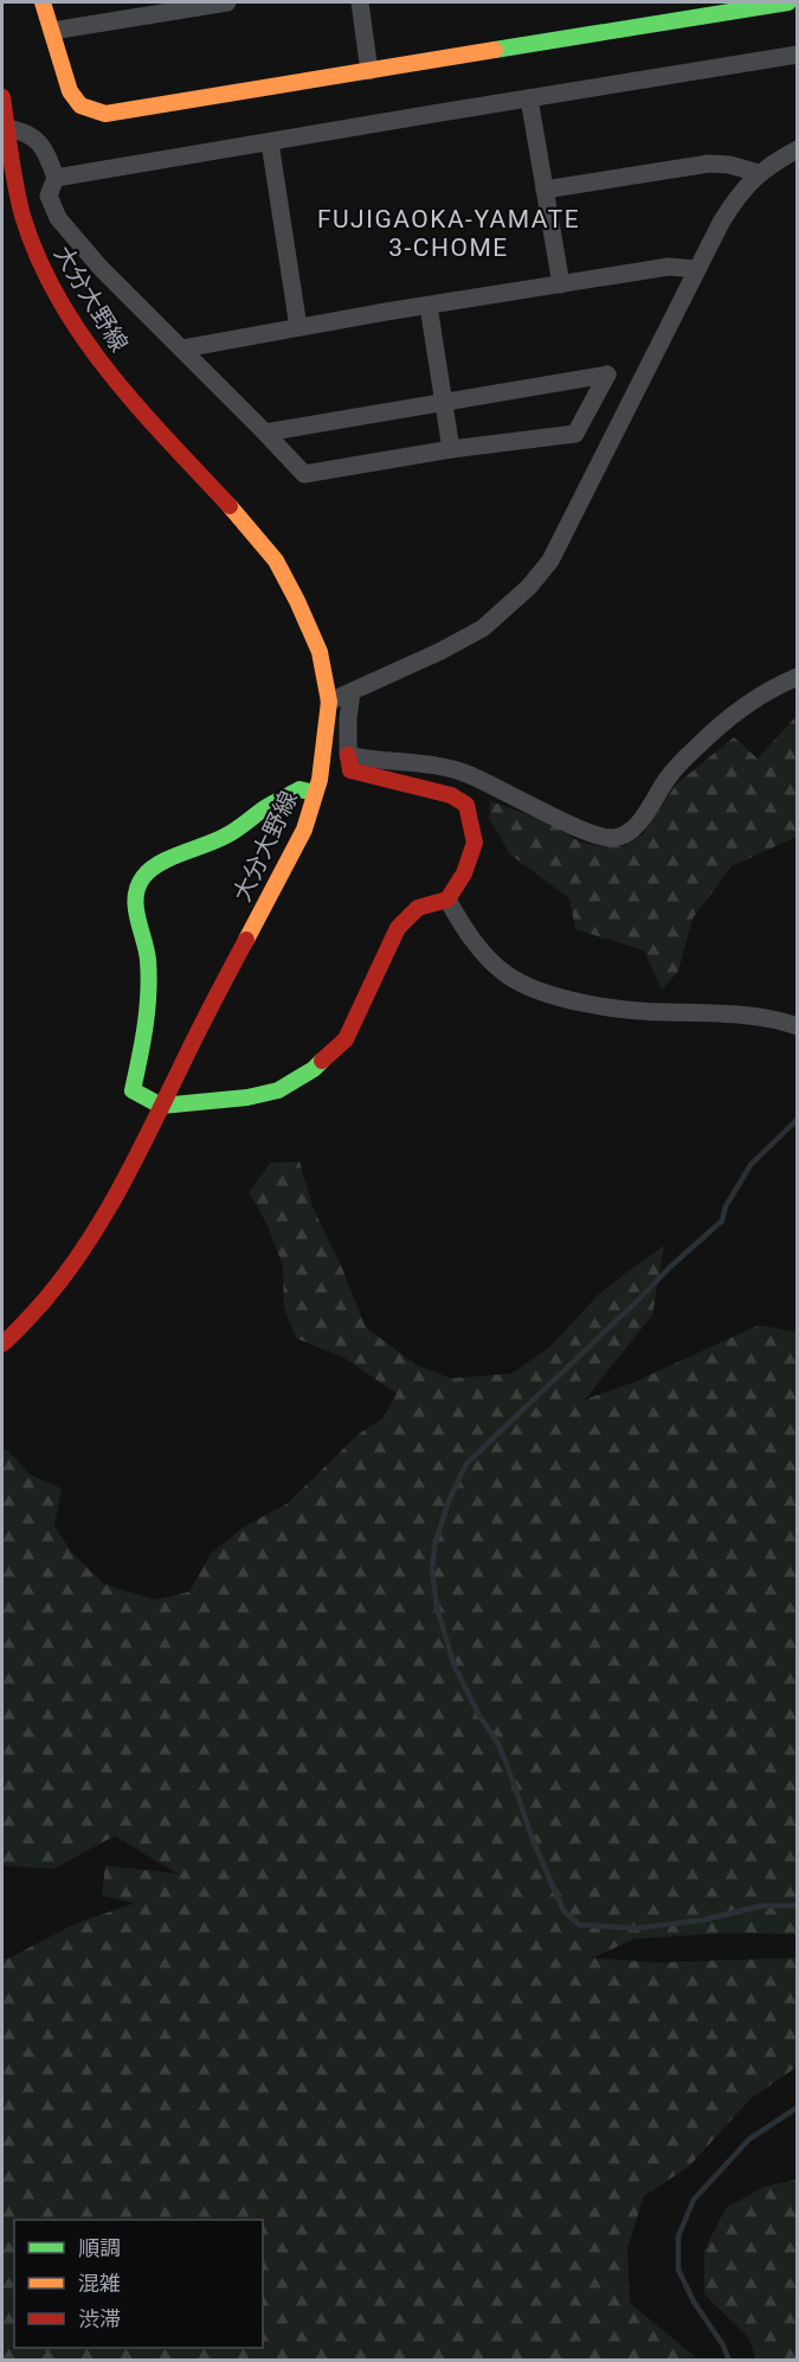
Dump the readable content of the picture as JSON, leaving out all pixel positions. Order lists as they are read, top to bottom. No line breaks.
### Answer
{"streets":{"street":["大分大野線"]},"districts":["FUJIGAOKA-YAMATE 3-CHOME"],"legend":["順調","混雑","渋滞"]}
